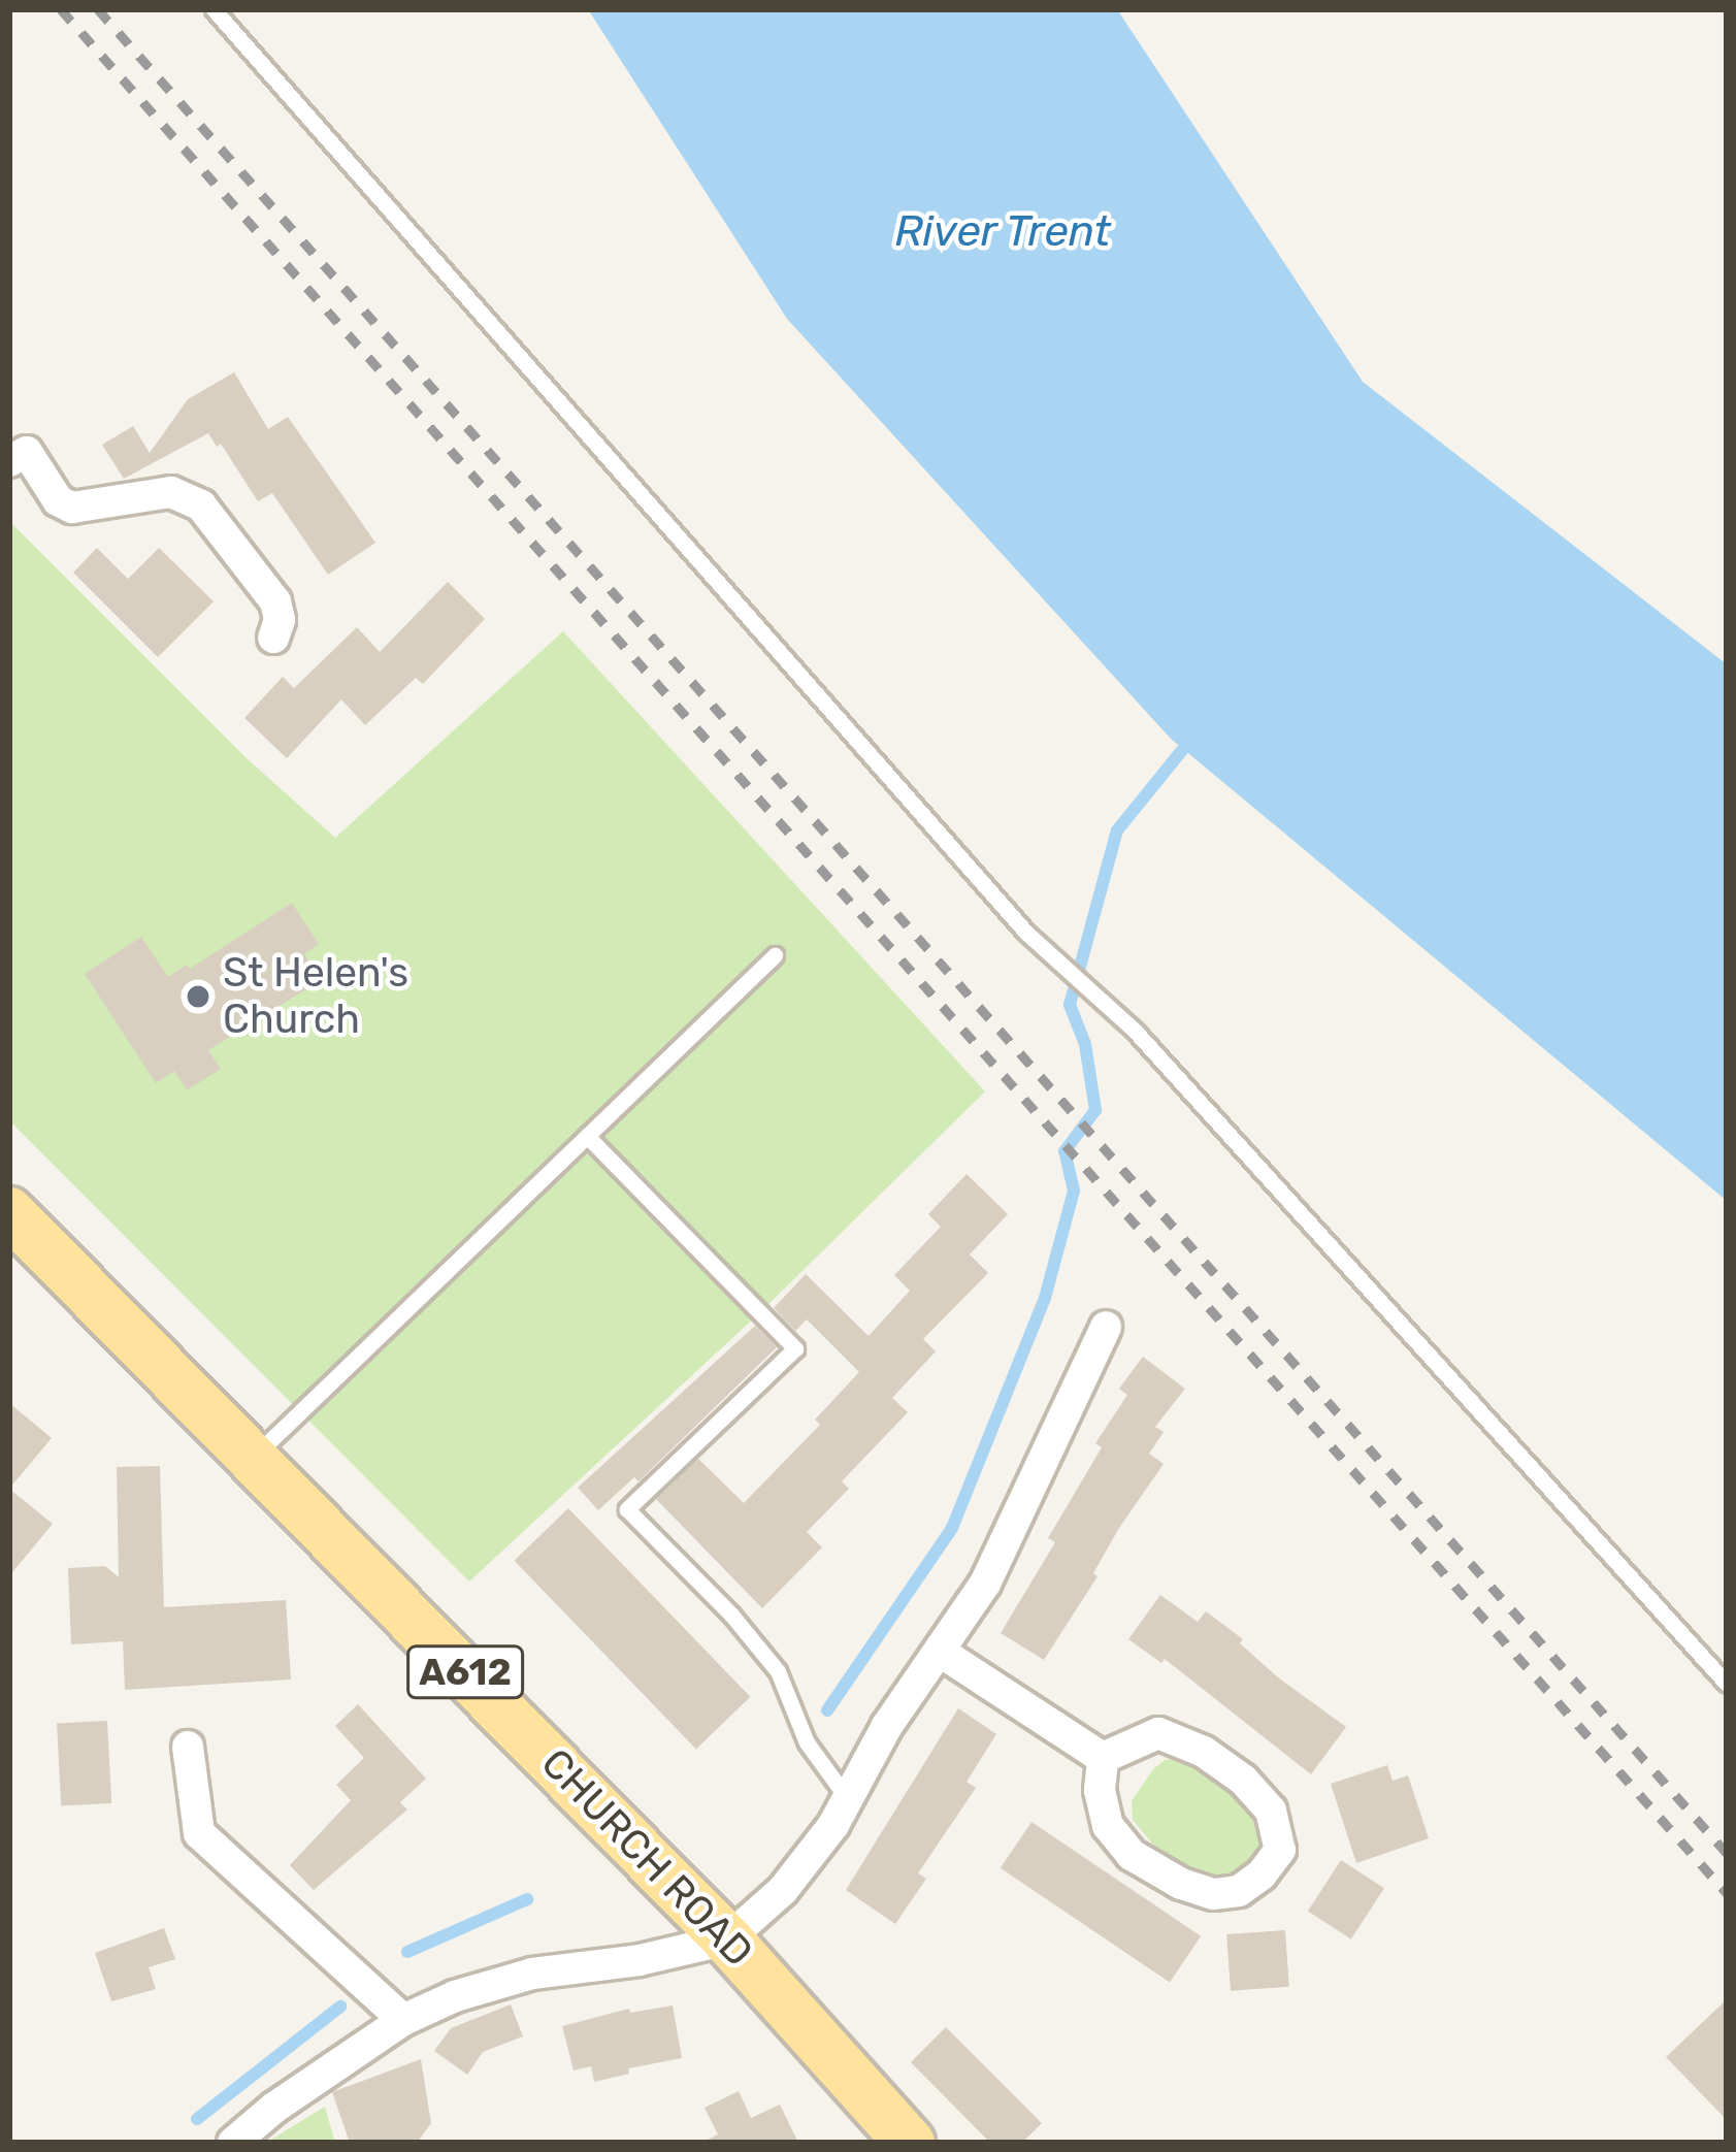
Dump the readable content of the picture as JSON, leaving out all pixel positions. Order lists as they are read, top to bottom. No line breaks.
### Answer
{"streets":{"main road":["A612","CHURCH ROAD"]},"water":["River Trent"],"places":["St Helen's Church"]}
